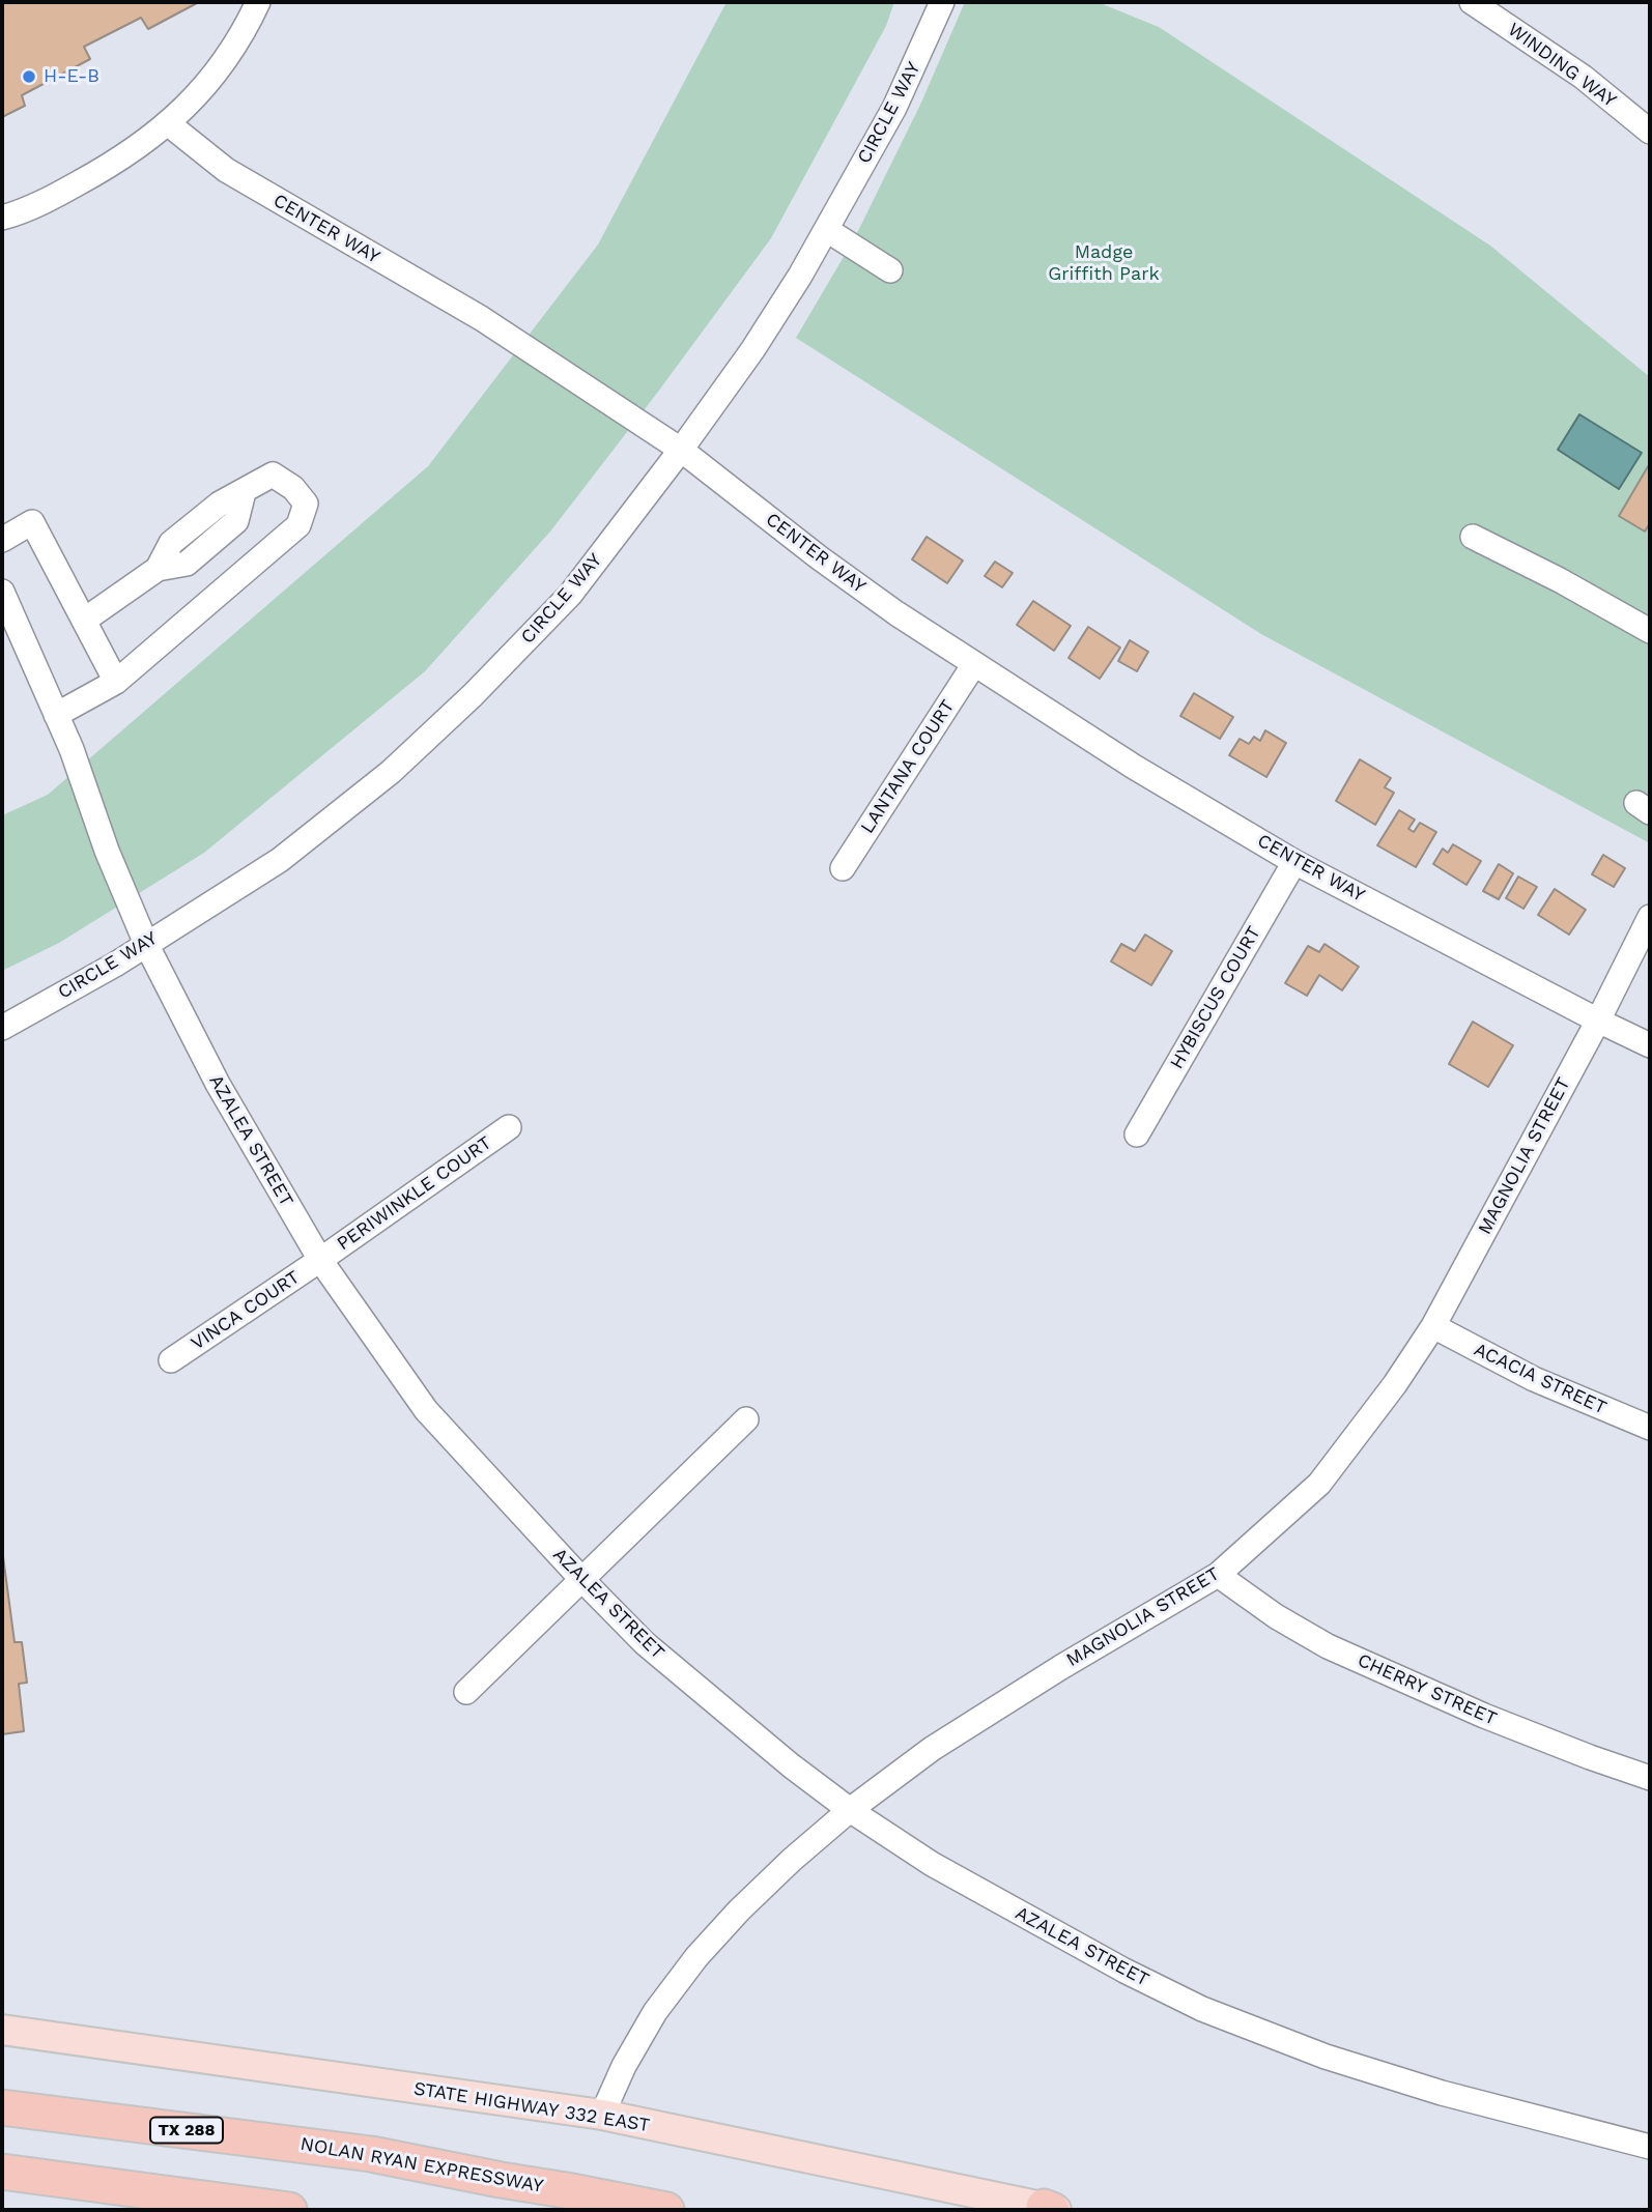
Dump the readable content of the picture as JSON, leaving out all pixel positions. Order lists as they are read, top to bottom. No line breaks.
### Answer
{"streets":{"highway":["TX 288","NOLAN RYAN EXPRESSWAY"],"main road":["STATE HIGHWAY 332 EAST"],"street":["WINDING WAY","CIRCLE WAY","CENTER WAY","LANTANA COURT","HYBISCUS COURT","AZALEA STREET","MAGNOLIA STREET","PERIWINKLE COURT","VINCA COURT","ACACIA STREET","CHERRY STREET"]},"crossings":[["CIRCLE WAY","CENTER WAY"],["CIRCLE WAY","AZALEA STREET"],["CENTER WAY","LANTANA COURT"],["CENTER WAY","HYBISCUS COURT"],["CENTER WAY","MAGNOLIA STREET"],["AZALEA STREET","MAGNOLIA STREET"],["AZALEA STREET","PERIWINKLE COURT"],["AZALEA STREET","VINCA COURT"],["MAGNOLIA STREET","ACACIA STREET"],["MAGNOLIA STREET","CHERRY STREET"],["MAGNOLIA STREET","STATE HIGHWAY 332 EAST"],["PERIWINKLE COURT","VINCA COURT"]],"parks":["Madge Griffith Park"],"places":["H-E-B"]}
